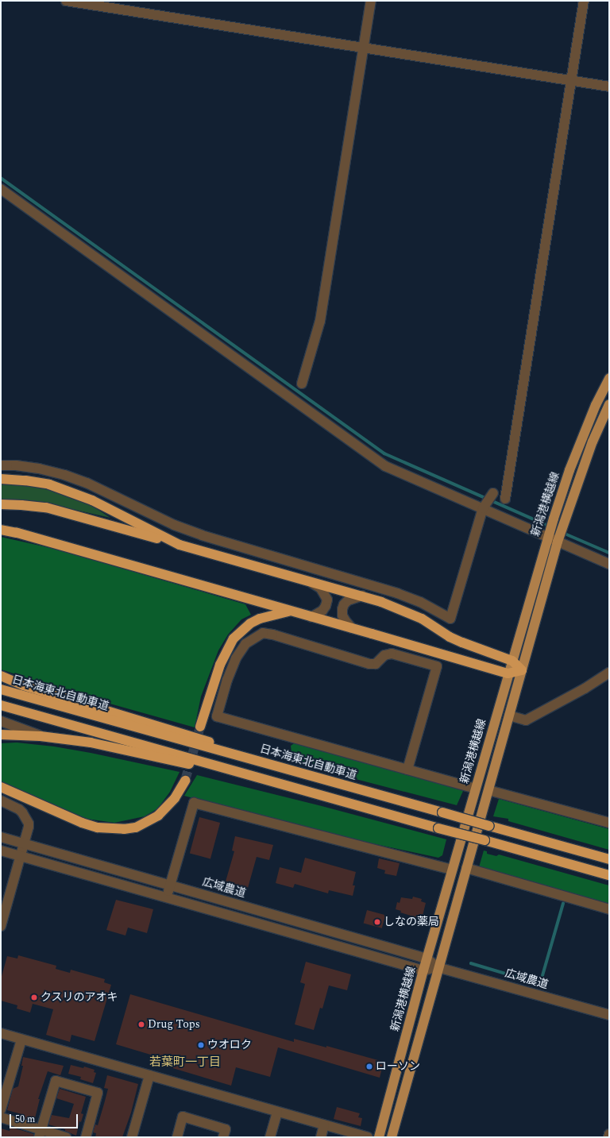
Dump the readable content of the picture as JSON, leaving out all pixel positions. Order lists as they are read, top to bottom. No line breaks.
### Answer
{"streets":{"highway":["日本海東北自動車道"],"main road":["新潟港横越線"],"street":["広域農道"]},"crossings":[["新潟港横越線","広域農道"]],"districts":["若葉町一丁目"],"places":["しなの薬局","クスリのアオキ","Drug Tops","ウオロク","ローソン"],"scale_bar":"50 m"}
